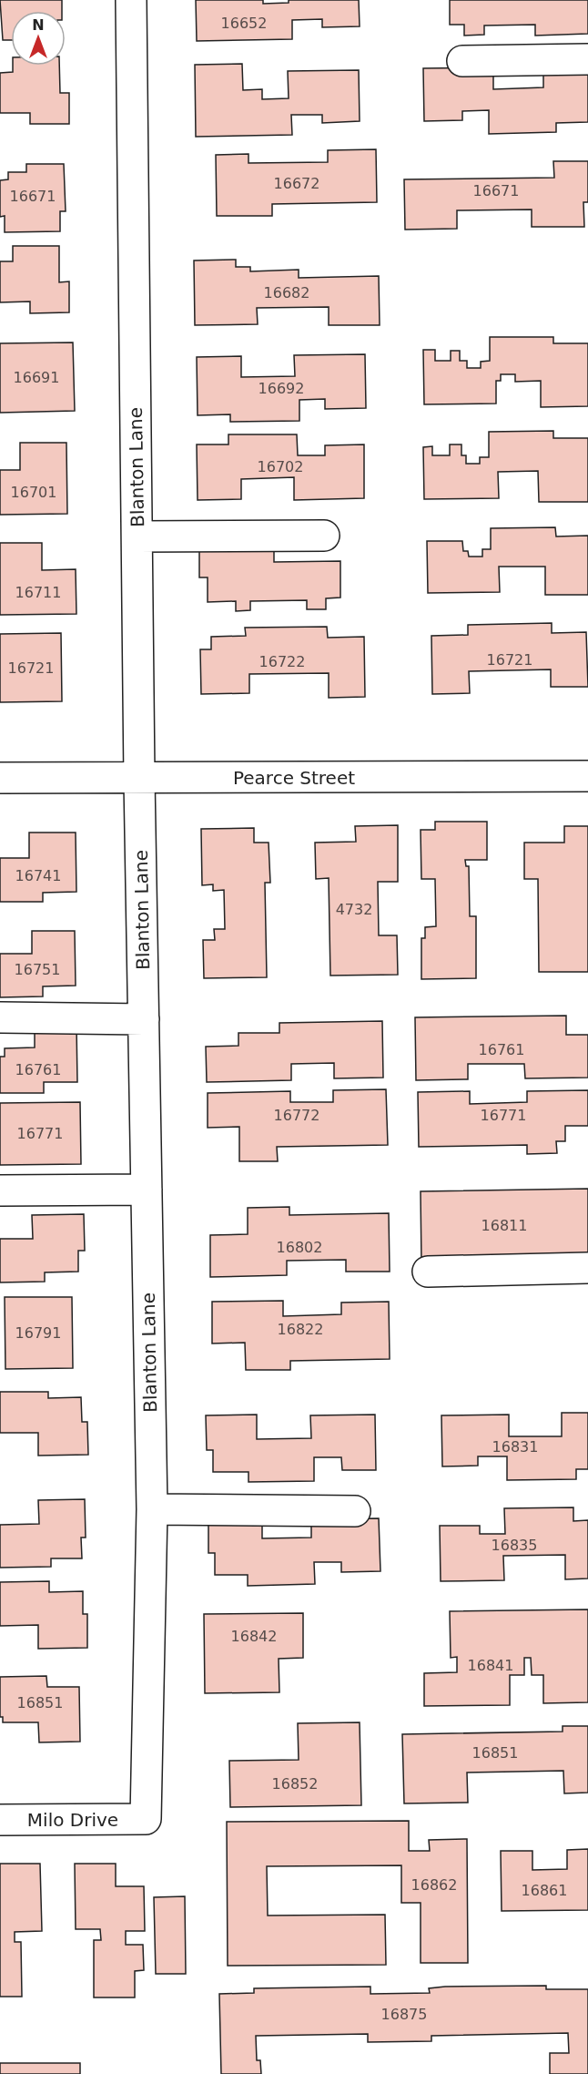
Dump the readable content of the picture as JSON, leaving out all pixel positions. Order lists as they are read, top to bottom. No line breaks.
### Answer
{"streets":{"street":["Blanton Lane","Pearce Street","Milo Drive"]},"crossings":[["Blanton Lane","Pearce Street"],["Blanton Lane","Milo Drive"]],"house_numbers":["16652","16672","16671","16671","16682","16691","16692","16702","16701","16711","16721","16722","16721","16741","4732","16751","16761","16761","16772","16771","16771","16811","16802","16822","16791","16831","16835","16842","16841","16851","16851","16852","16862","16861","16875"],"north":"top"}
